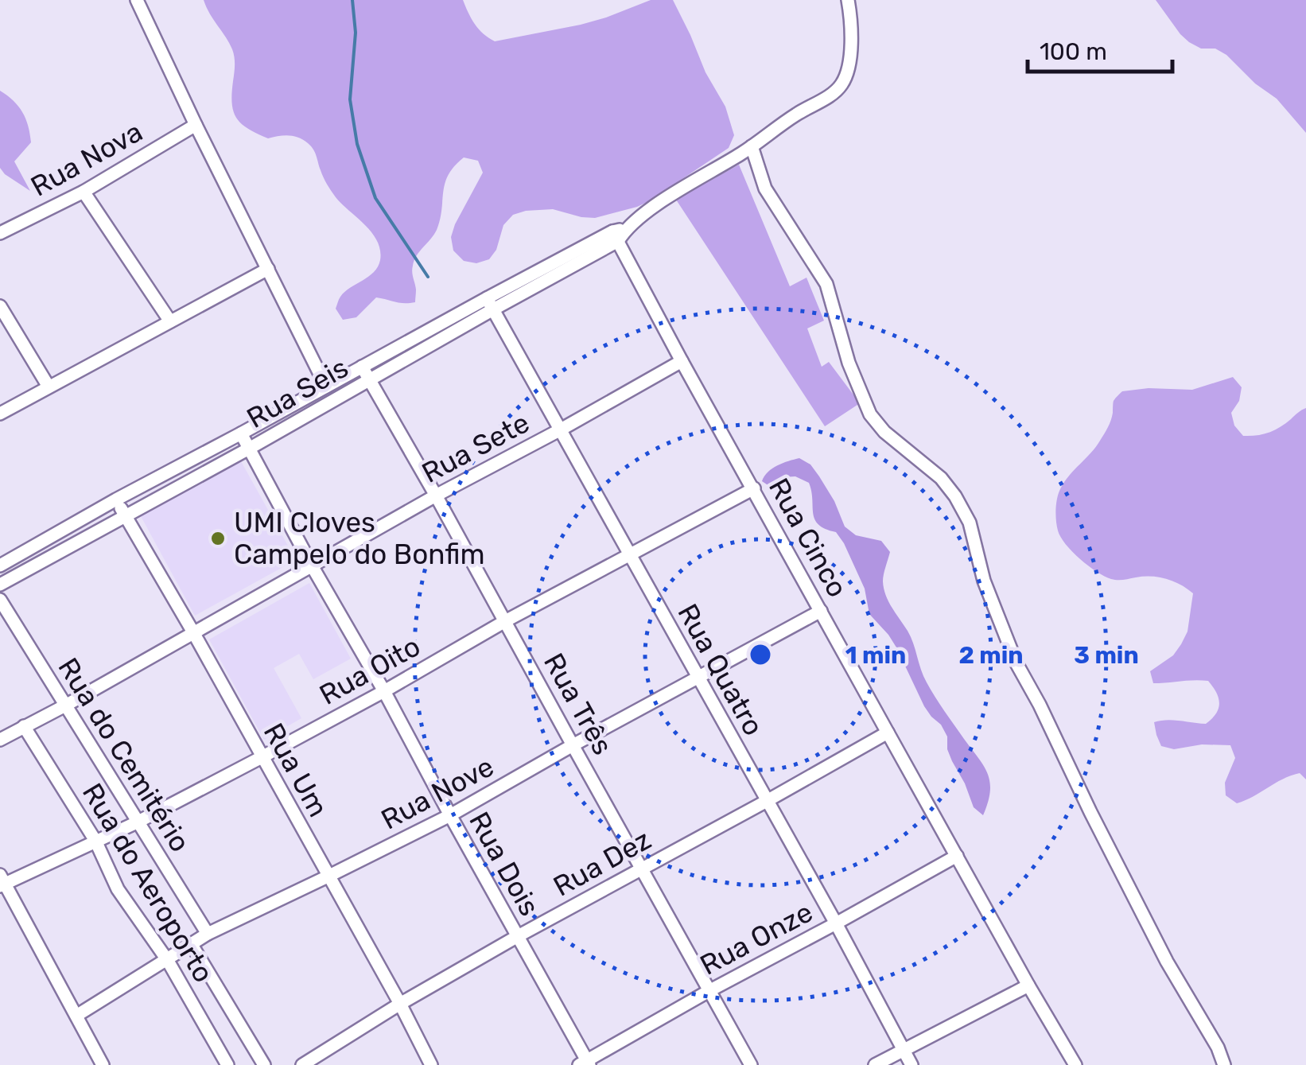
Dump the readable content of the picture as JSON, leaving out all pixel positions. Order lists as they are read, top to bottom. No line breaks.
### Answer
{"streets":{"street":["Rua Nova","Rua Seis","Rua Sete","Rua Cinco","Rua Quatro","Rua Oito","Rua Três","Rua do Cemitério","Rua Um","Rua Nove","Rua Dez","Rua Dois","Rua do Aeroporto","Rua Onze"]},"crossings":[["Rua Seis","Rua Quatro"],["Rua Seis","Rua Três"],["Rua Seis","Rua Um"],["Rua Seis","Rua Dois"],["Rua Sete","Rua Cinco"],["Rua Sete","Rua Quatro"],["Rua Sete","Rua Três"],["Rua Sete","Rua do Cemitério"],["Rua Sete","Rua Um"],["Rua Sete","Rua Dois"],["Rua Sete","Rua do Aeroporto"],["Rua Cinco","Rua Oito"],["Rua Cinco","Rua Nove"],["Rua Cinco","Rua Dez"],["Rua Cinco","Rua Onze"],["Rua Quatro","Rua Oito"],["Rua Quatro","Rua Nove"],["Rua Quatro","Rua Dez"],["Rua Quatro","Rua Onze"],["Rua Oito","Rua Três"],["Rua Oito","Rua do Cemitério"],["Rua Oito","Rua Um"],["Rua Oito","Rua Dois"],["Rua Oito","Rua do Aeroporto"],["Rua Três","Rua Nove"],["Rua Três","Rua Dez"],["Rua Três","Rua Onze"],["Rua do Cemitério","Rua Nove"],["Rua Um","Rua Nove"],["Rua Um","Rua Dez"],["Rua Nove","Rua Dois"],["Rua Nove","Rua do Aeroporto"],["Rua Dez","Rua Dois"],["Rua Dois","Rua Onze"]],"places":["UMI Cloves Campelo do Bonfim"],"scale_bar":"100 m","rings":["1 min","2 min","3 min"]}
